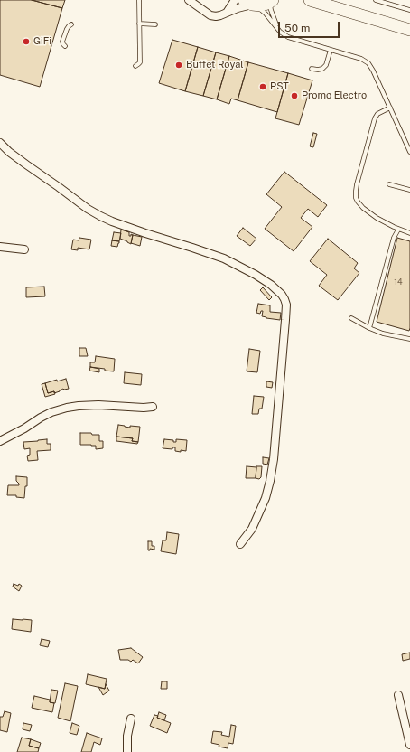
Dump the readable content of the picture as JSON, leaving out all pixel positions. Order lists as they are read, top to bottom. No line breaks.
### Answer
{"places":["GiFi","Buffet Royal","PST","Promo Electro"],"house_numbers":["14"],"scale_bar":"50 m"}
